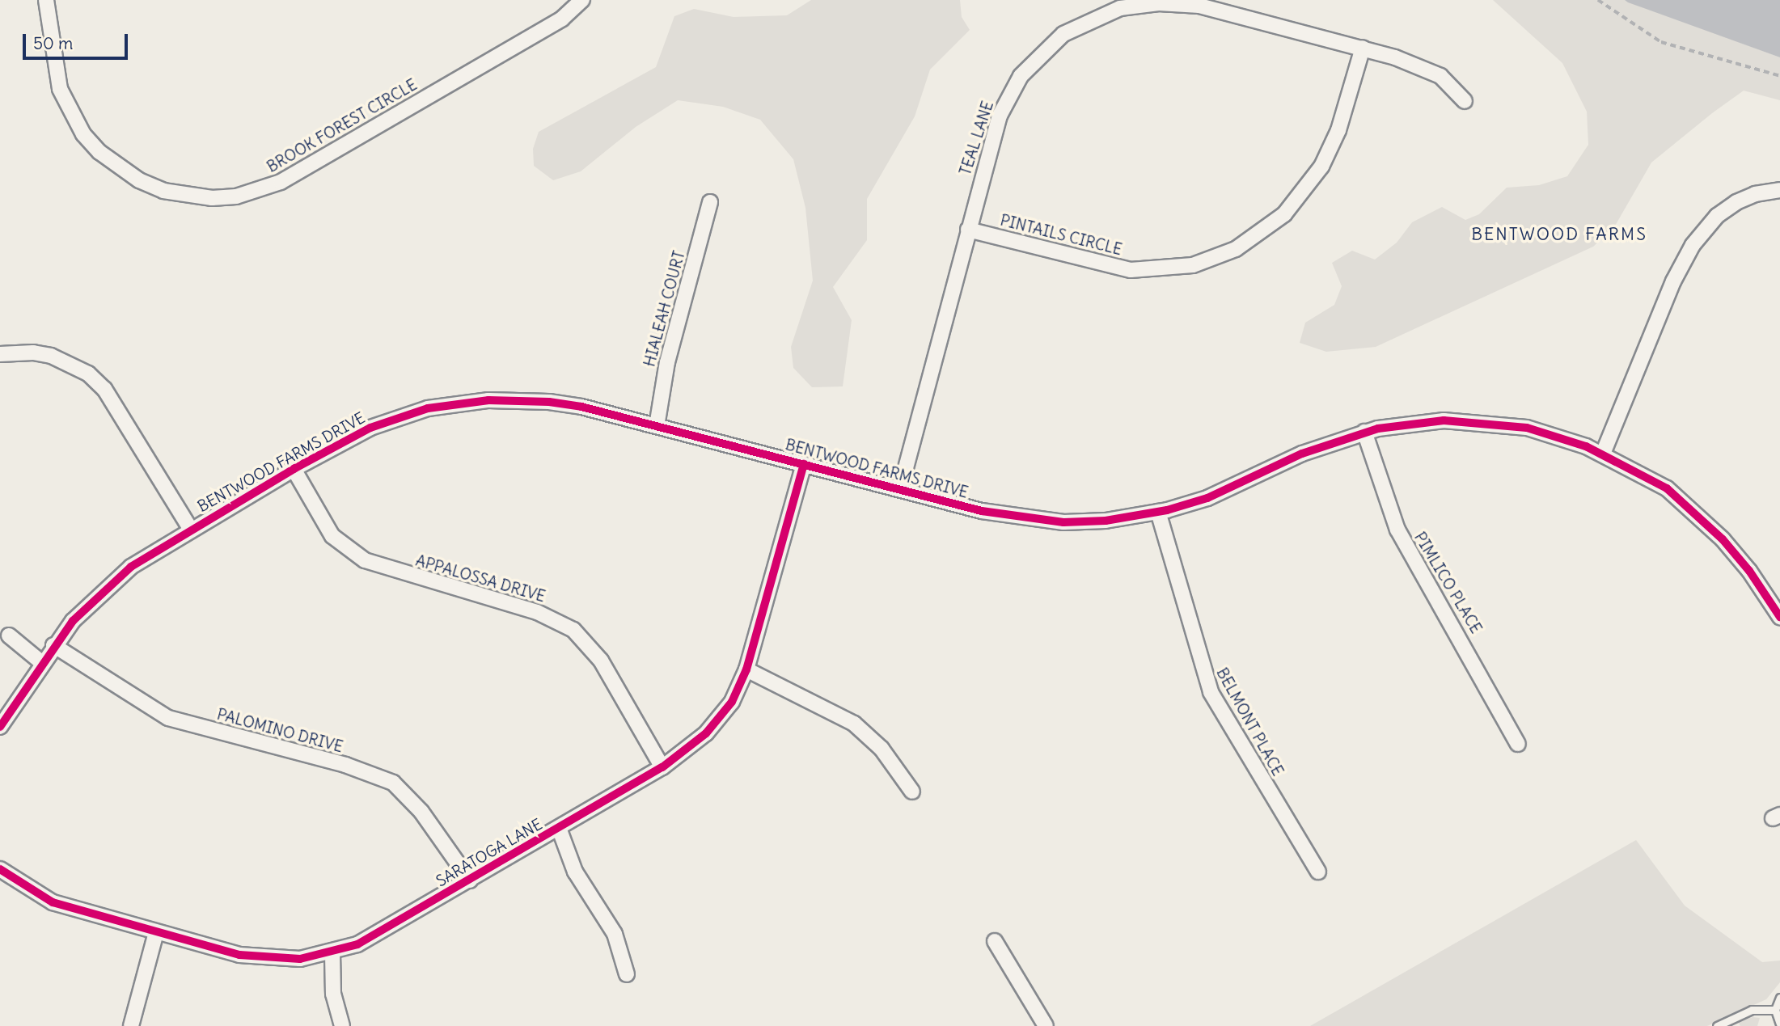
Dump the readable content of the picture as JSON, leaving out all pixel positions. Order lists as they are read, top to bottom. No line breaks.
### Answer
{"streets":{"street":["BROOK FOREST CIRCLE","TEAL LANE","PINTAILS CIRCLE","HIALEAH COURT","BENTWOOD FARMS DRIVE","APPALOSSA DRIVE","PIMLICO PLACE","BELMONT PLACE","PALOMINO DRIVE","SARATOGA LANE"]},"crossings":[["TEAL LANE","PINTAILS CIRCLE"],["TEAL LANE","BENTWOOD FARMS DRIVE"],["HIALEAH COURT","BENTWOOD FARMS DRIVE"],["BENTWOOD FARMS DRIVE","APPALOSSA DRIVE"],["BENTWOOD FARMS DRIVE","PIMLICO PLACE"],["BENTWOOD FARMS DRIVE","BELMONT PLACE"],["BENTWOOD FARMS DRIVE","PALOMINO DRIVE"],["BENTWOOD FARMS DRIVE","SARATOGA LANE"],["APPALOSSA DRIVE","SARATOGA LANE"],["PALOMINO DRIVE","SARATOGA LANE"]],"districts":["BENTWOOD FARMS"],"scale_bar":"50 m"}
